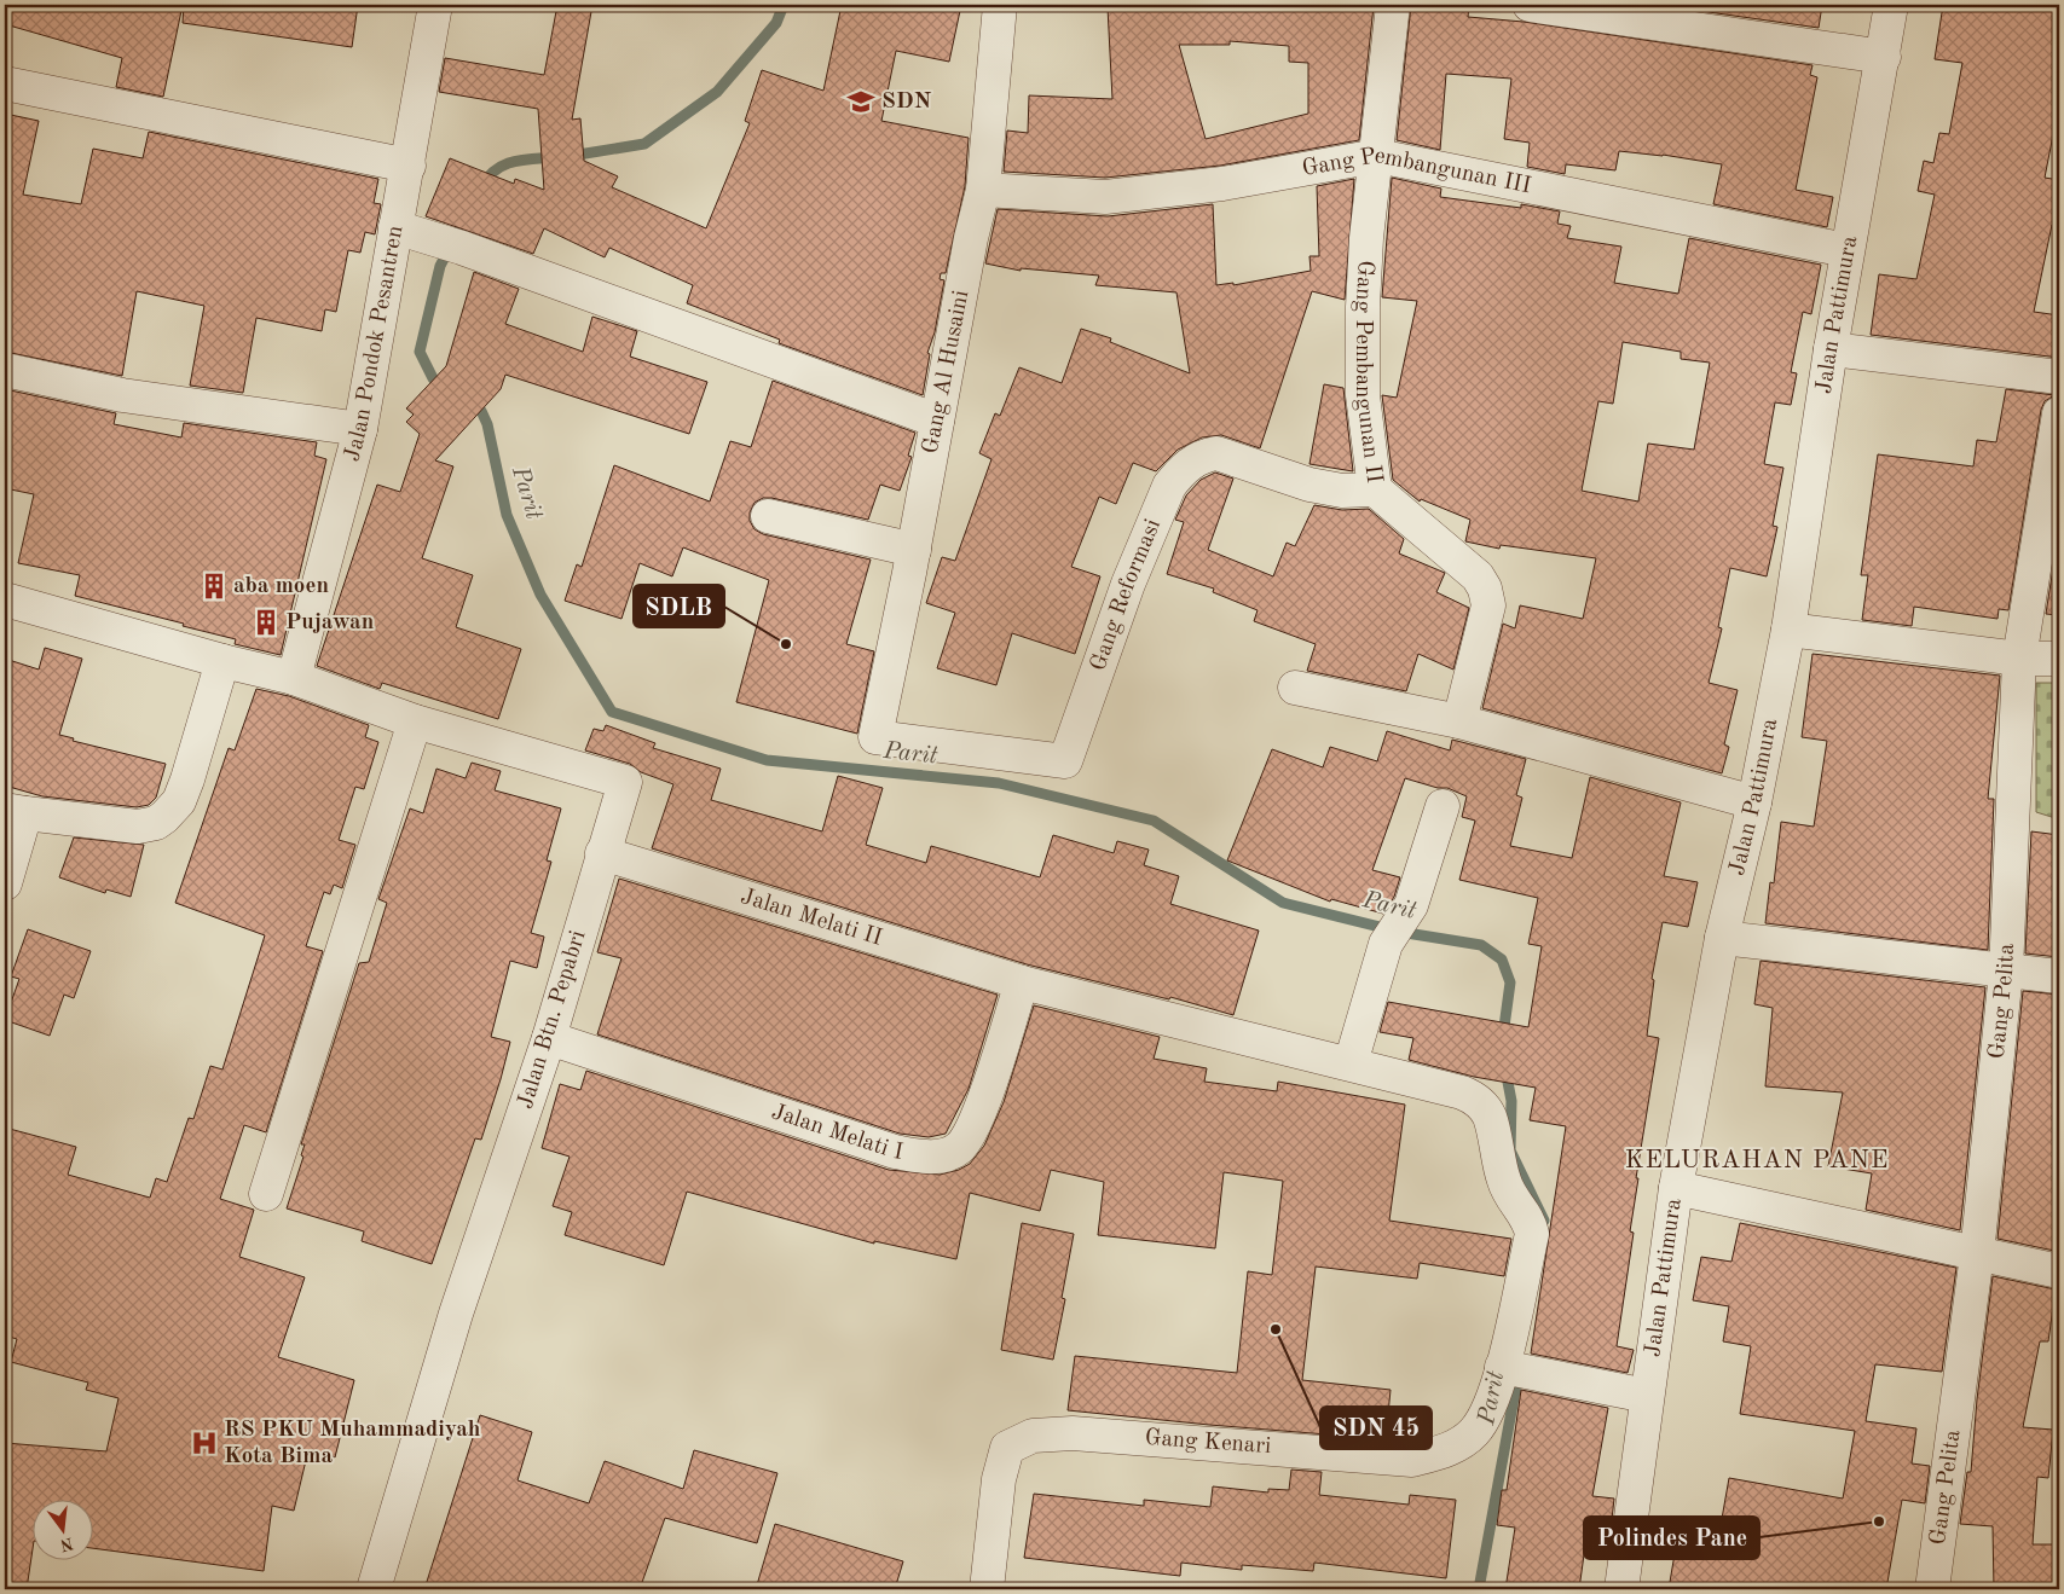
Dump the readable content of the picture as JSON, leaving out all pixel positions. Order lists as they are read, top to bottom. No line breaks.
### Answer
{"streets":{"street":["Gang Pembangunan III","Jalan Pattimura","Jalan Pondok Pesantren","Gang Pembangunan II","Gang Al Husaini","Gang Reformasi","Jalan Melati II","Gang Pelita","Jalan Btn. Pepabri","Jalan Melati I","Gang Kenari"]},"crossings":[["Gang Pembangunan III","Jalan Pattimura"],["Gang Pembangunan III","Gang Pembangunan II"],["Gang Pembangunan III","Gang Al Husaini"],["Jalan Pondok Pesantren","Jalan Btn. Pepabri"],["Gang Pembangunan II","Gang Reformasi"],["Gang Al Husaini","Gang Reformasi"],["Jalan Melati II","Jalan Btn. Pepabri"],["Jalan Melati II","Jalan Melati I"],["Jalan Melati II","Gang Kenari"],["Jalan Btn. Pepabri","Jalan Melati I"]],"districts":["KELURAHAN PANE"],"water":["Parit"],"places":{"school or university":["SDN"],"building":["aba moen","Pujawan"],"other":["SDLB","SDN 45","Polindes Pane"],"hospital":["RS PKU Muhammadiyah Kota Bima"]},"north":"bottom"}
